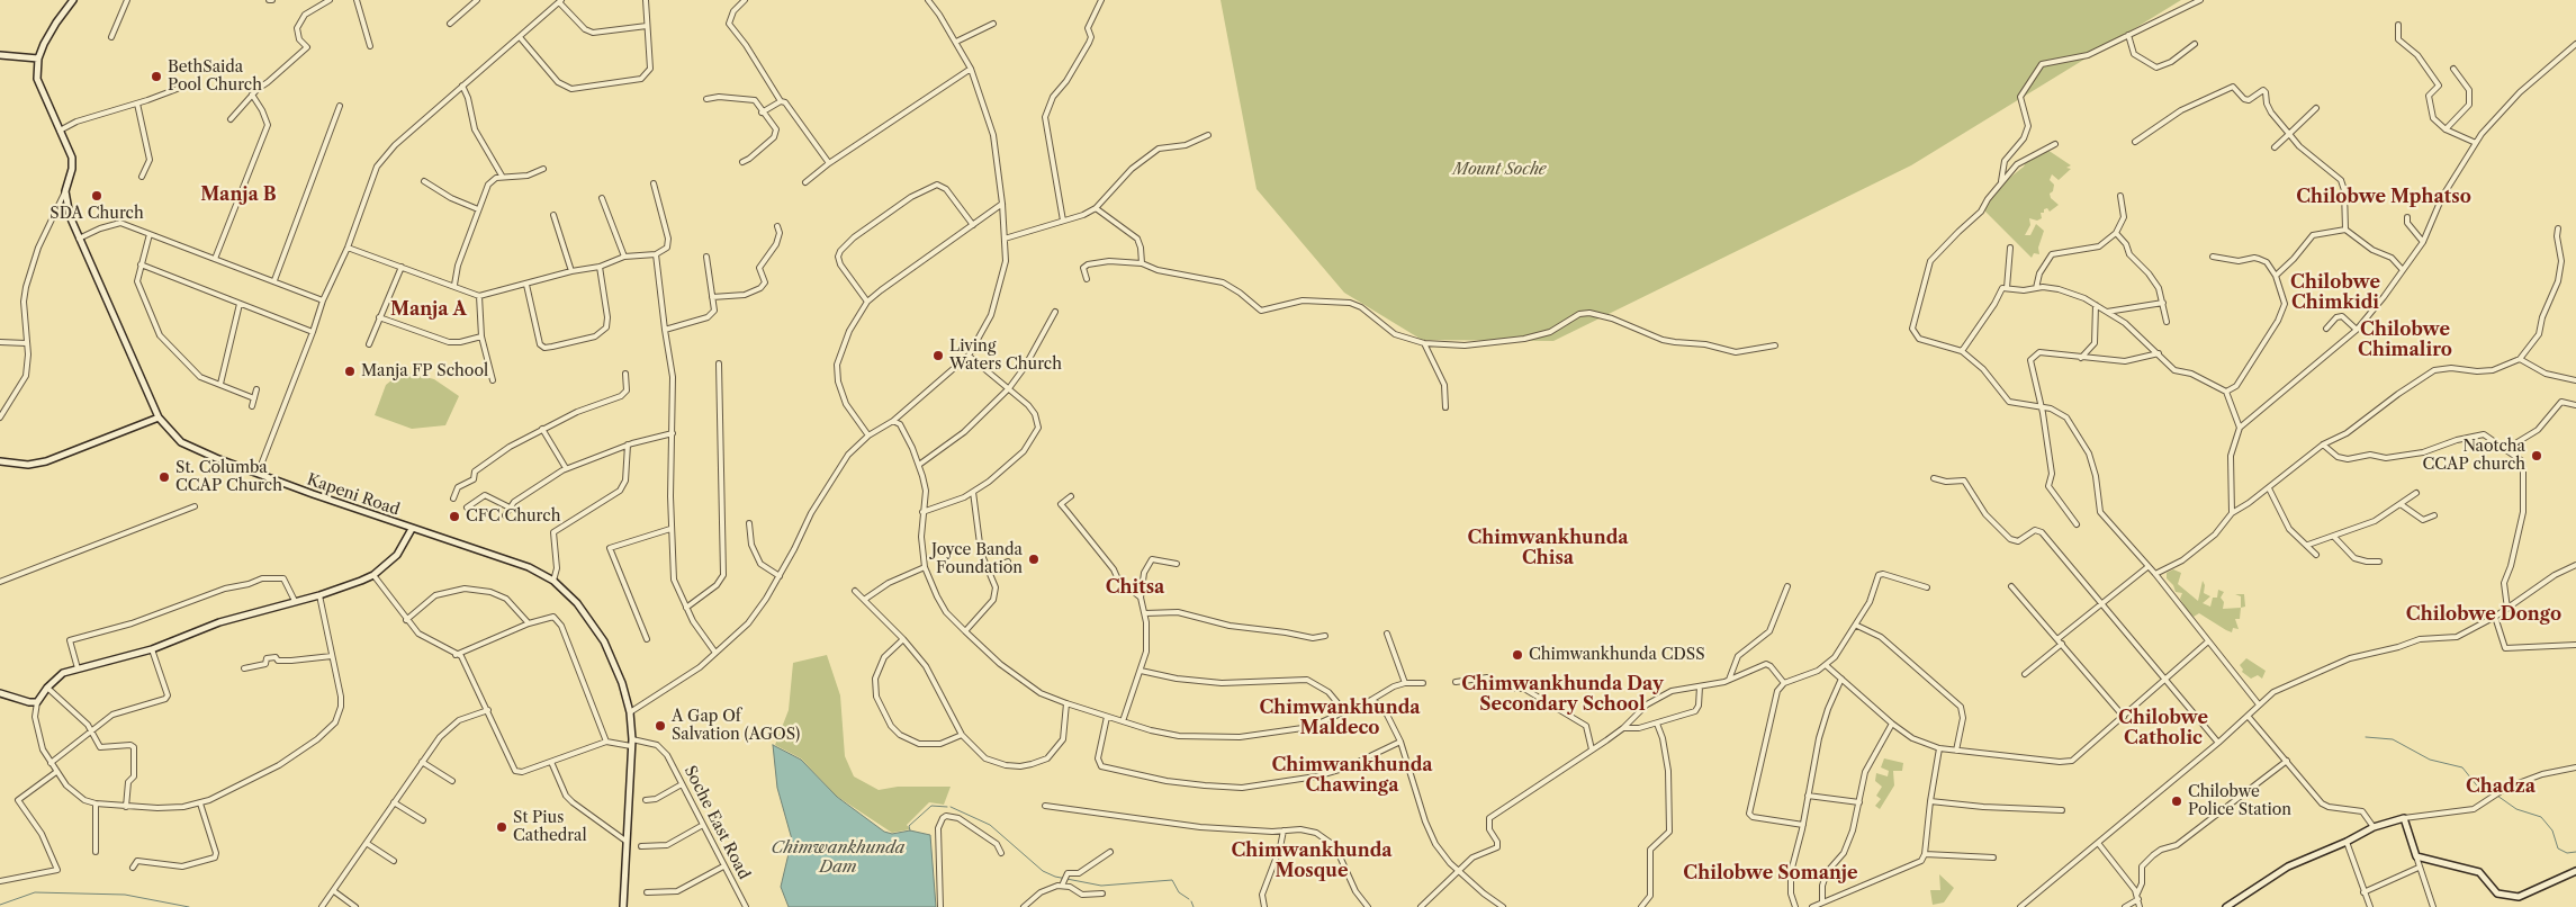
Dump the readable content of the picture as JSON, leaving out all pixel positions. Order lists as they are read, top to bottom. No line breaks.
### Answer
{"streets":{"main road":["Kapeni Road"],"street":["Soche East Road"]},"crossings":[["Kapeni Road","Soche East Road"]],"districts":["Manja B","Chilobwe Mphatso","Chilobwe Chimkidi","Manja A","Chilobwe Chimaliro","Chimwankhunda Chisa","Chitsa","Chilobwe Dongo","Chimwankhunda Day Secondary School","Chimwankhunda Maldeco","Chilobwe Catholic","Chimwankhunda Chawinga","Chadza","Chimwankhunda Mosque","Chilobwe Somanje"],"water":["Chimwankhunda Dam"],"parks":["Mount Soche"],"places":["BethSaida Pool Church","SDA Church","Living Waters Church","Manja FP School","Naotcha CCAP church","St. Columba CCAP Church","CFC Church","Joyce Banda Foundation","Chimwankhunda CDSS","A Gap Of Salvation (AGOS)","Chilobwe Police Station","St Pius Cathedral"]}
